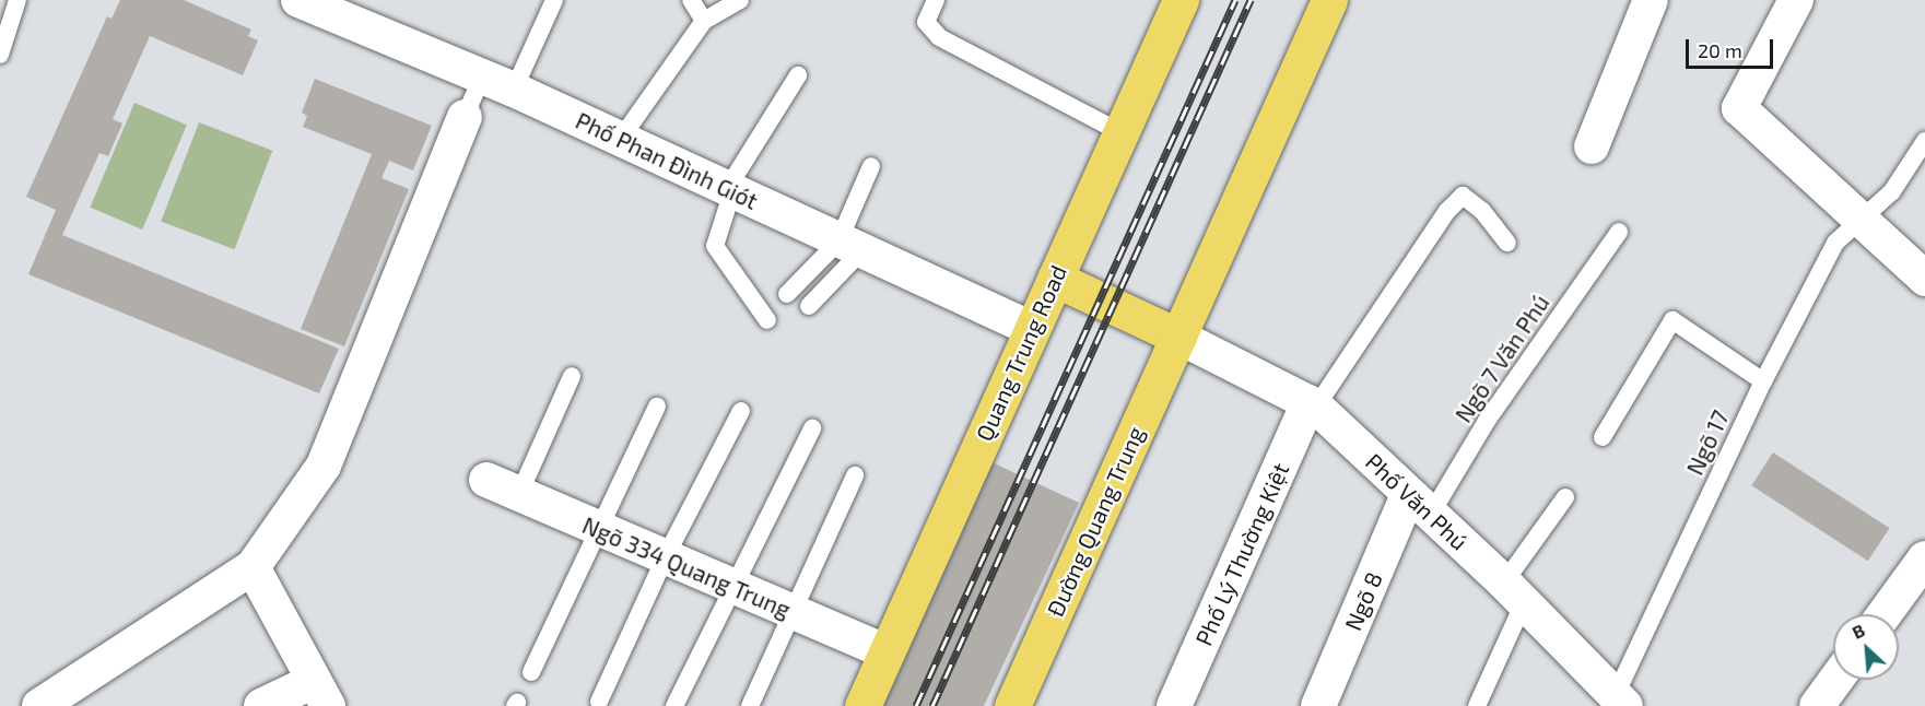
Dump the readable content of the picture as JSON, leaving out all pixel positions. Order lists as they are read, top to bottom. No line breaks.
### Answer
{"streets":{"highway":["Quang Trung Road","Đường Quang Trung"],"street":["Phố Phan Đình Giót","Phố Văn Phú","Phố Lý Thường Kiệt","Ngõ 334 Quang Trung","Ngõ 8"],"lane":["Ngõ 7 Văn Phú","Ngõ 17"]},"crossings":[["Phố Phan Đình Giót","Quang Trung Road"],["Quang Trung Road","Ngõ 334 Quang Trung"],["Ngõ 7 Văn Phú","Phố Văn Phú"],["Ngõ 7 Văn Phú","Ngõ 8"],["Ngõ 17","Phố Văn Phú"],["Phố Văn Phú","Đường Quang Trung"],["Phố Văn Phú","Phố Lý Thường Kiệt"],["Phố Văn Phú","Ngõ 8"]],"scale_bar":"20 m","north":"top left"}
